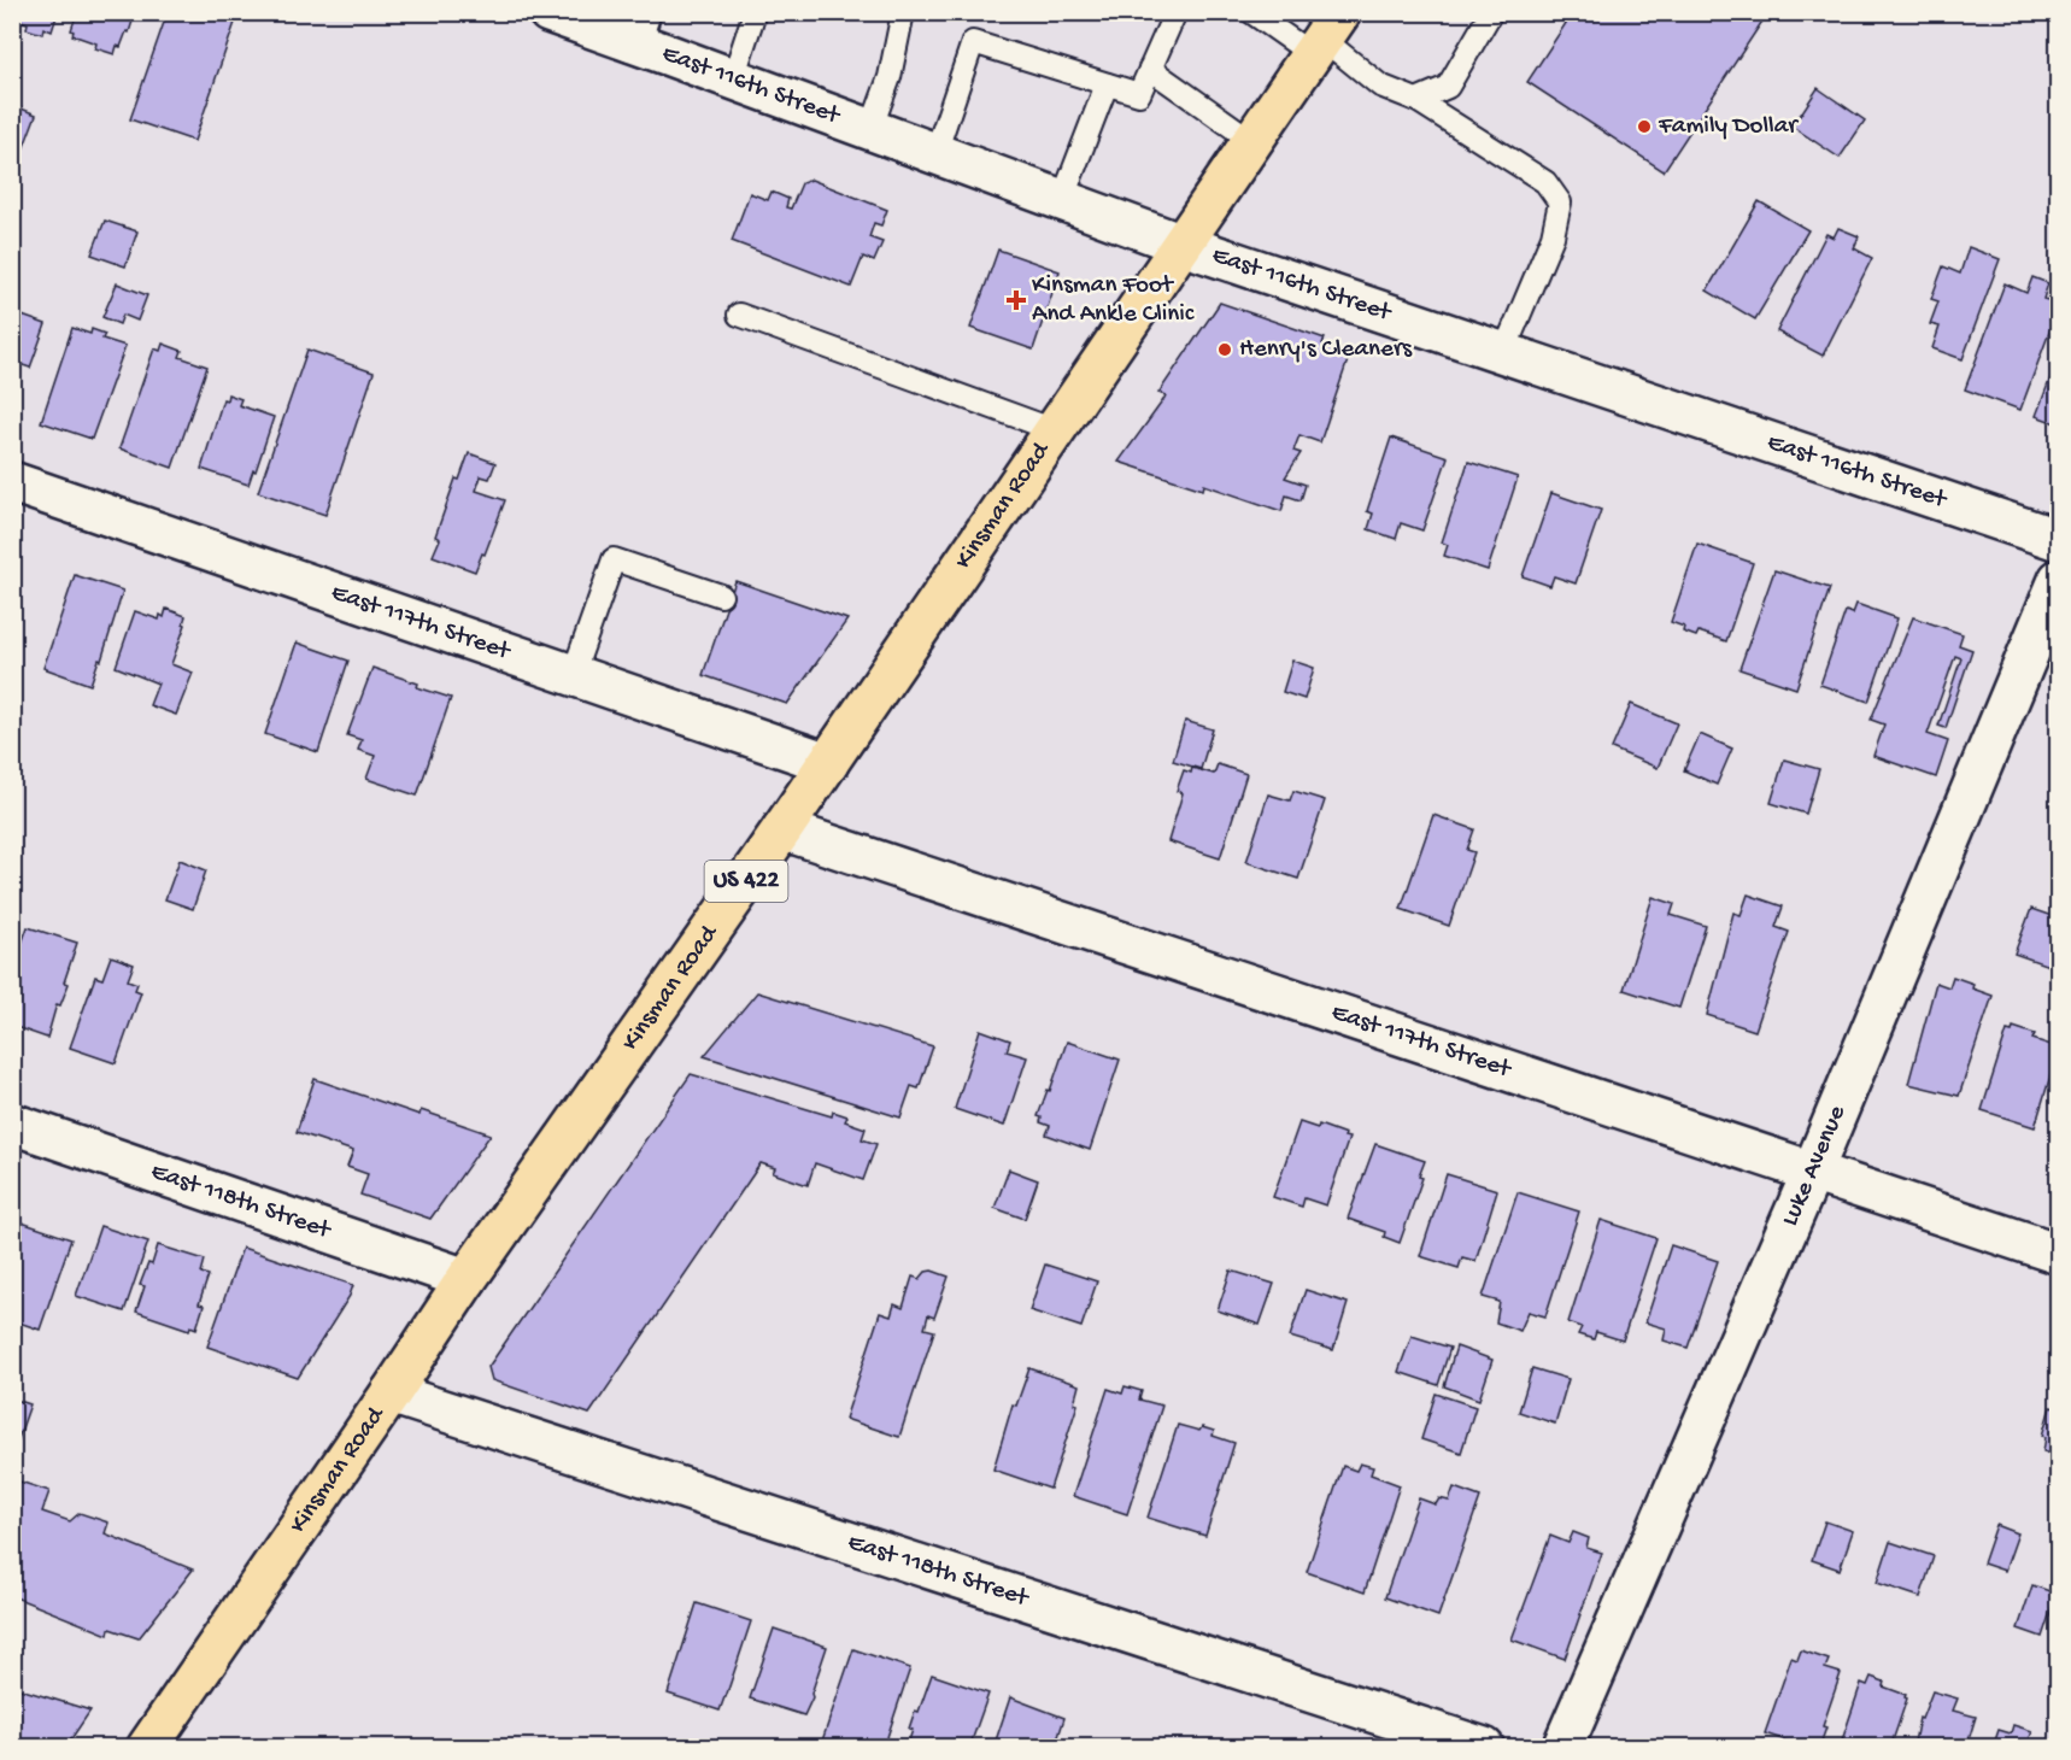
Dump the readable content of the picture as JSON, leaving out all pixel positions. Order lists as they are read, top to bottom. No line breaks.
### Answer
{"streets":{"main road":["Kinsman Road","US 422"],"street":["East 116th Street","East 117th Street","Luke Avenue","East 118th Street"]},"crossings":[["East 116th Street","Kinsman Road"],["Kinsman Road","East 117th Street"],["Kinsman Road","East 118th Street"],["East 117th Street","Luke Avenue"]],"places":{"other":["Family Dollar","Henry's Cleaners"],"health":["Kinsman Foot And Ankle Clinic"]}}
